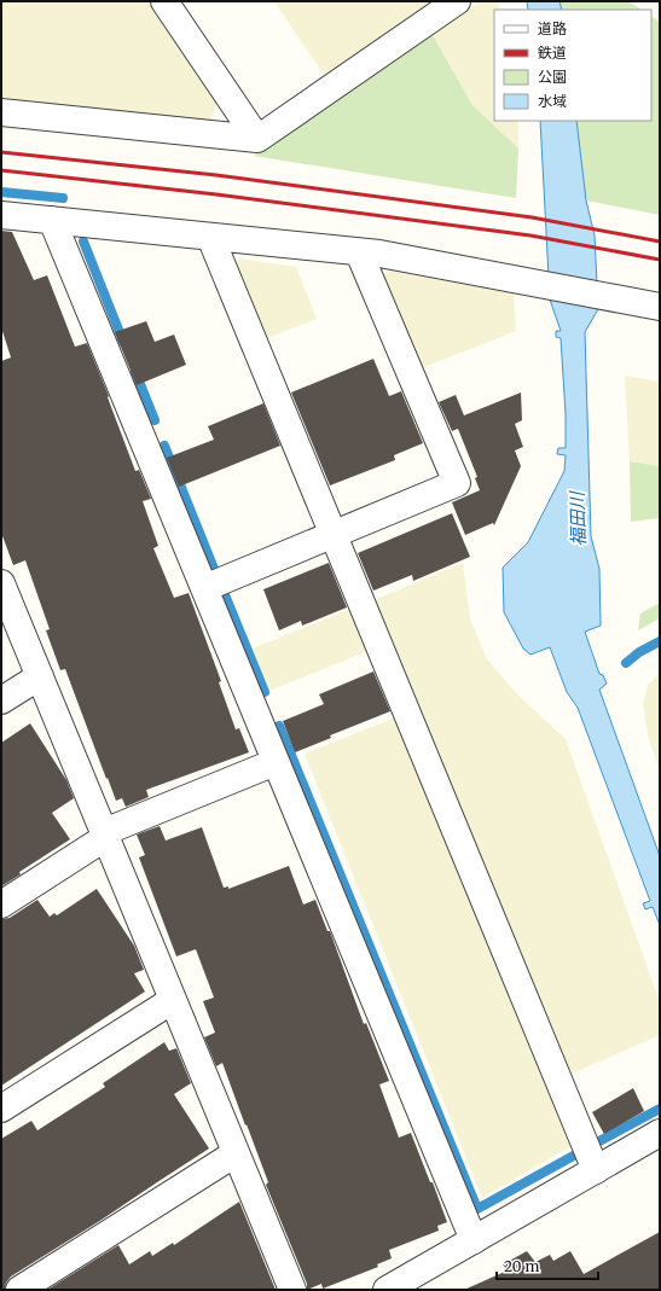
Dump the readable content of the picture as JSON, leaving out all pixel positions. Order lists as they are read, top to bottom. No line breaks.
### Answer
{"water":["福田川"],"legend":["道路","鉄道","公園","水域"],"scale_bar":"20 m"}
